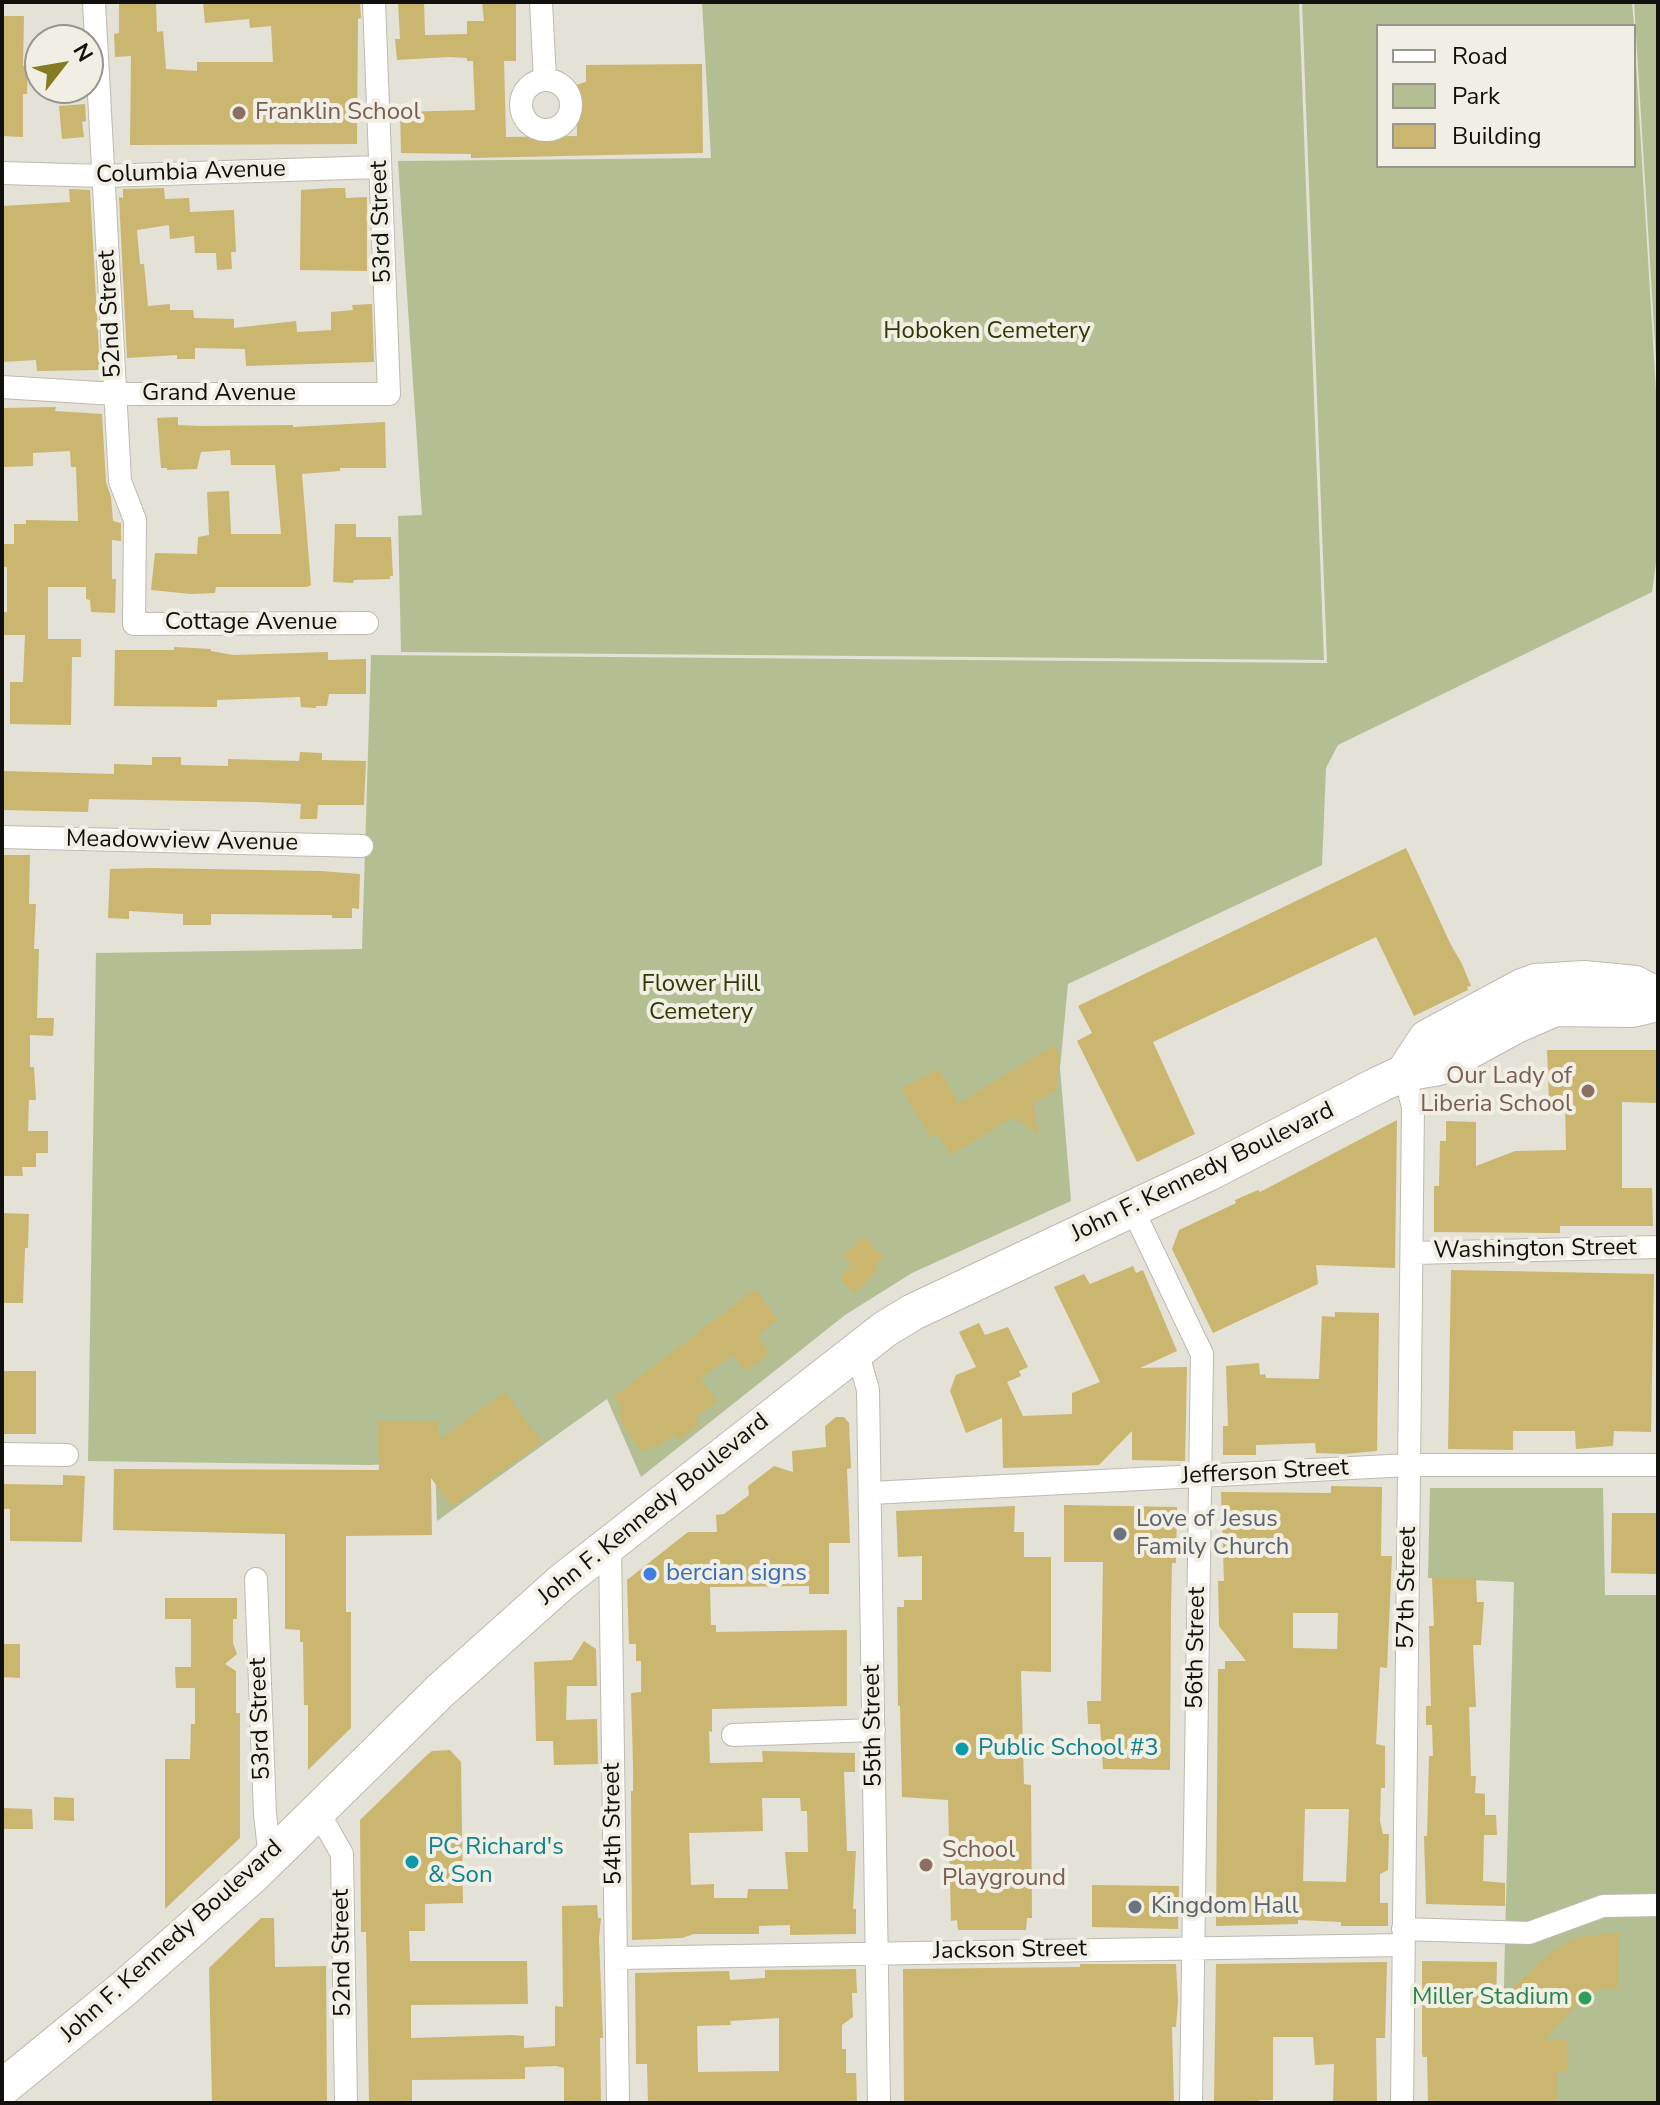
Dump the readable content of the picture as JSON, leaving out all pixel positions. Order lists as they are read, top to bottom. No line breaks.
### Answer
{"streets":{"main road":["John F. Kennedy Boulevard"],"street":["Columbia Avenue","53rd Street","52nd Street","Grand Avenue","Cottage Avenue","Meadowview Avenue","Washington Street","Jefferson Street","57th Street","56th Street","55th Street","54th Street","Jackson Street"]},"crossings":[["Columbia Avenue","53rd Street"],["Columbia Avenue","52nd Street"],["53rd Street","Grand Avenue"],["53rd Street","John F. Kennedy Boulevard"],["52nd Street","Grand Avenue"],["52nd Street","Cottage Avenue"],["52nd Street","John F. Kennedy Boulevard"],["John F. Kennedy Boulevard","57th Street"],["John F. Kennedy Boulevard","56th Street"],["John F. Kennedy Boulevard","55th Street"],["John F. Kennedy Boulevard","54th Street"],["Washington Street","57th Street"],["Jefferson Street","57th Street"],["Jefferson Street","56th Street"],["Jefferson Street","55th Street"],["57th Street","Jackson Street"],["56th Street","Jackson Street"],["55th Street","Jackson Street"],["54th Street","Jackson Street"]],"parks":["Hoboken Cemetery","Flower Hill Cemetery"],"places":["Franklin School","Our Lady of Liberia School","Love of Jesus Family Church","bercian signs","Public School #3","PC Richard's & Son","School Playground","Kingdom Hall","Miller Stadium"],"legend":["Road","Park","Building"],"north":"top right"}
